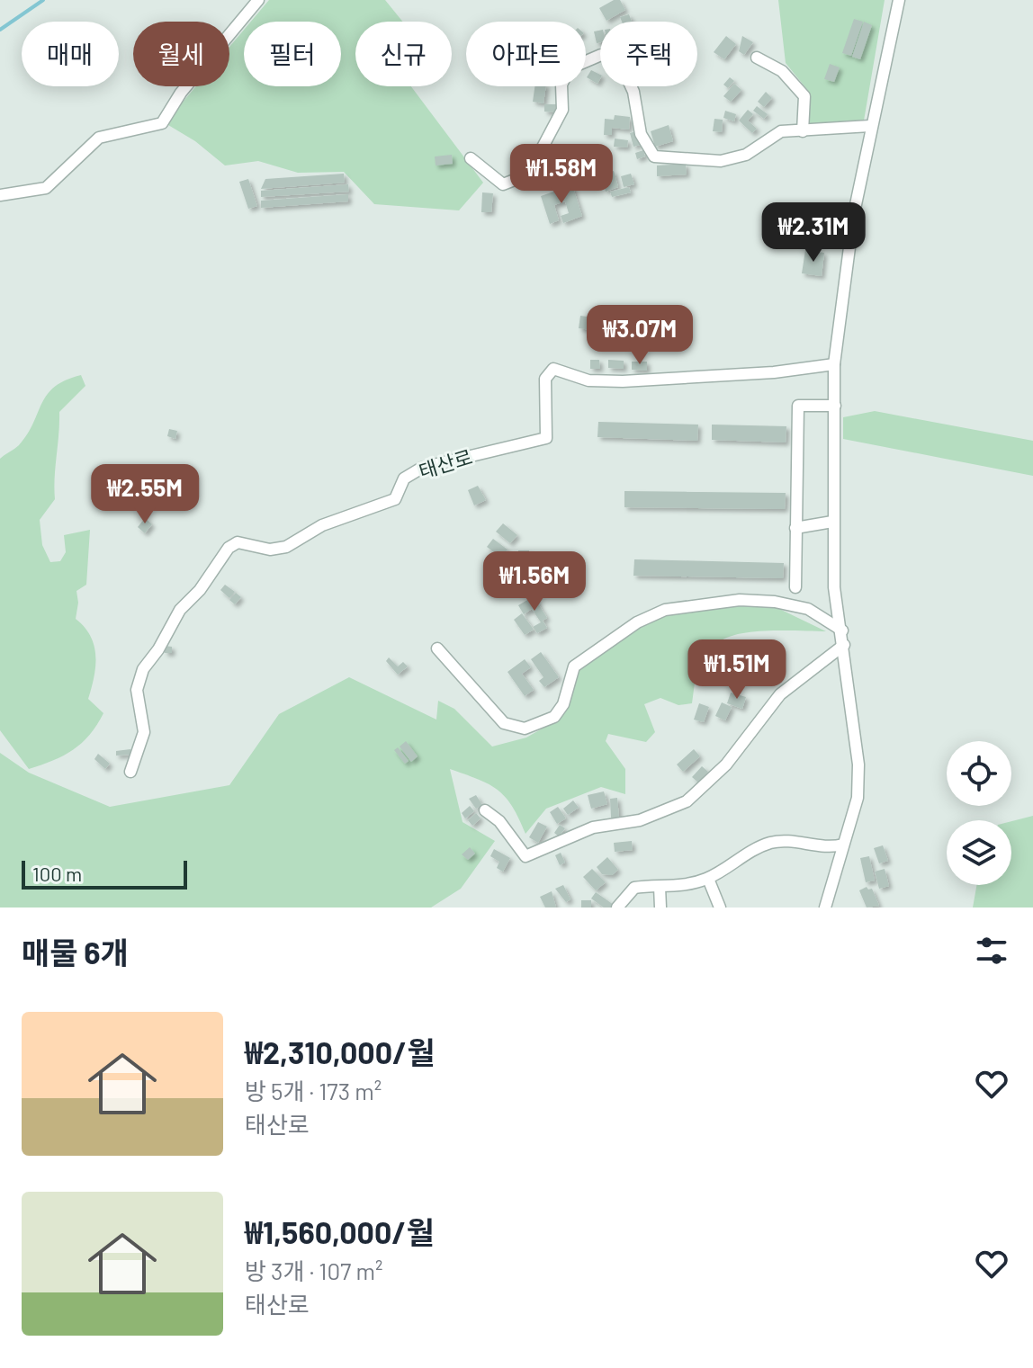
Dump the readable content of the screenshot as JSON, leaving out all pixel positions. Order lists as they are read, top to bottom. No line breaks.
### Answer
{"streets":{"street":["태산로"]},"scale_bar":"100 m","page":{"chip":["매매","월세","필터","신규","아파트","주택"],"price":["₩1.58M","₩2.31M","₩3.07M","₩2.55M","₩1.56M","₩1.51M"],"scale":"100 m","heading":"매물 6개","list":[{"name":"₩2,310,000/월","note":"방 5개 · 173 m² · 태산로"},{"name":"₩1,560,000/월","note":"방 3개 · 107 m² · 태산로"}]}}
